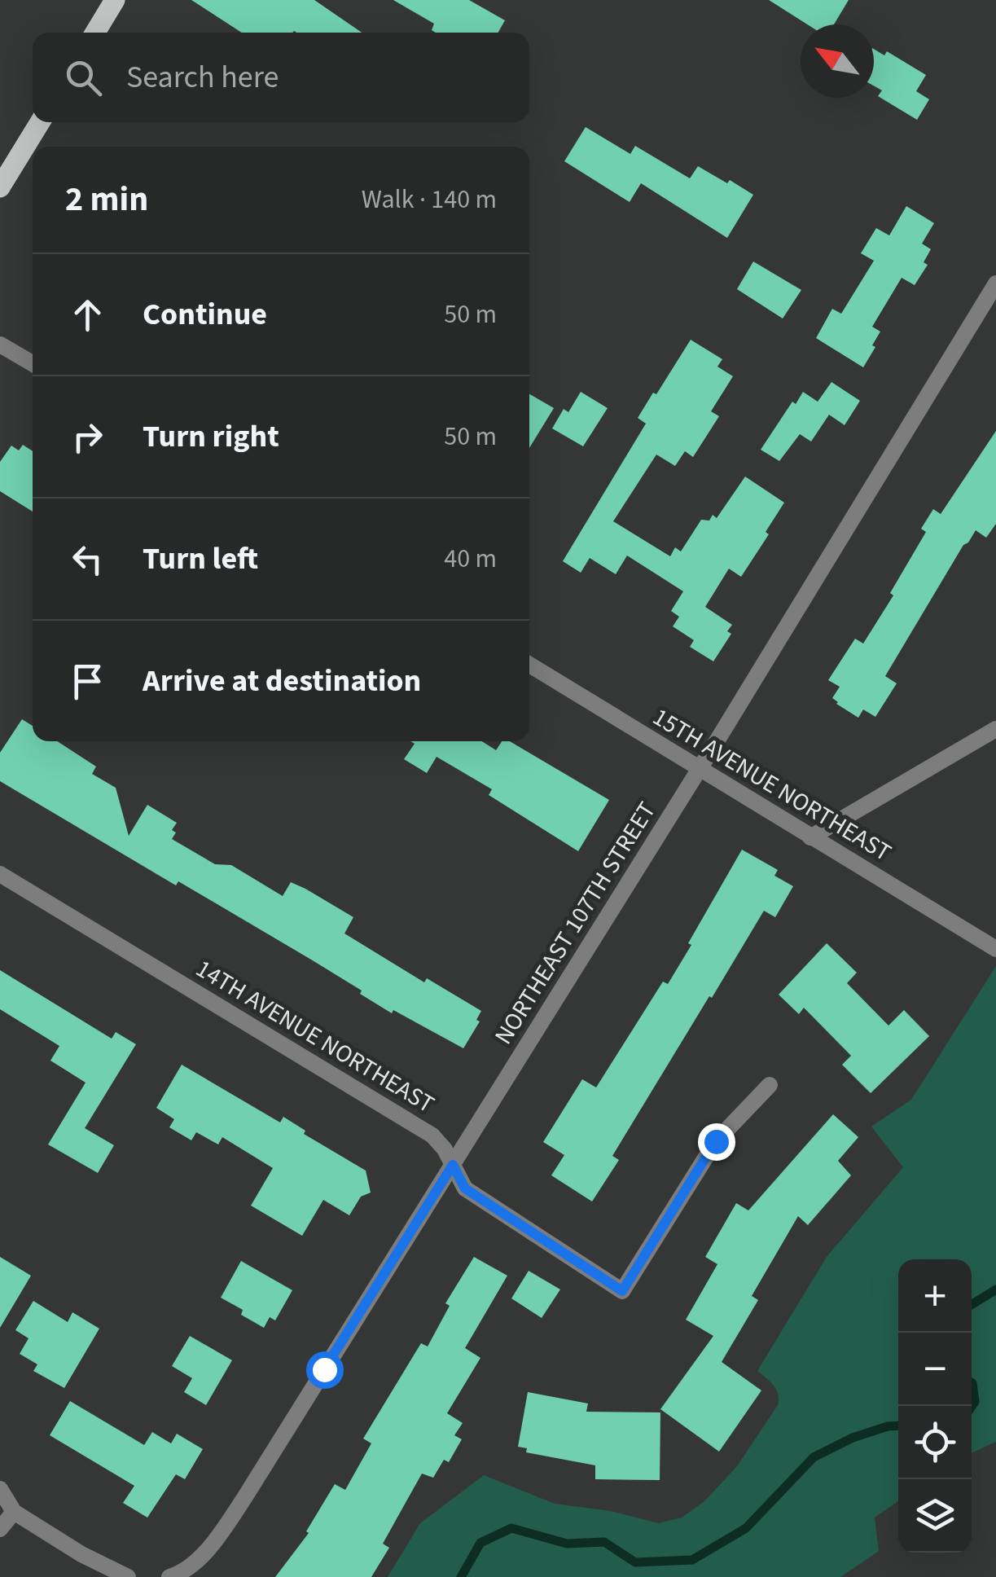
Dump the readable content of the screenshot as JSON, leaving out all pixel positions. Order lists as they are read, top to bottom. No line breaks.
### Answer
{"streets":{"street":["15TH AVENUE NORTHEAST","NORTHEAST 107TH STREET","14TH AVENUE NORTHEAST"]},"crossings":[["15TH AVENUE NORTHEAST","NORTHEAST 107TH STREET"],["NORTHEAST 107TH STREET","14TH AVENUE NORTHEAST"]],"north":"top left","page":{"search":"Search here","heading":["2 min","Walk · 140 m"],"list":[["Continue","50 m"],["Turn right","50 m"],["Turn left","40 m"],"Arrive at destination"],"map_buttons":["+","−"]}}
